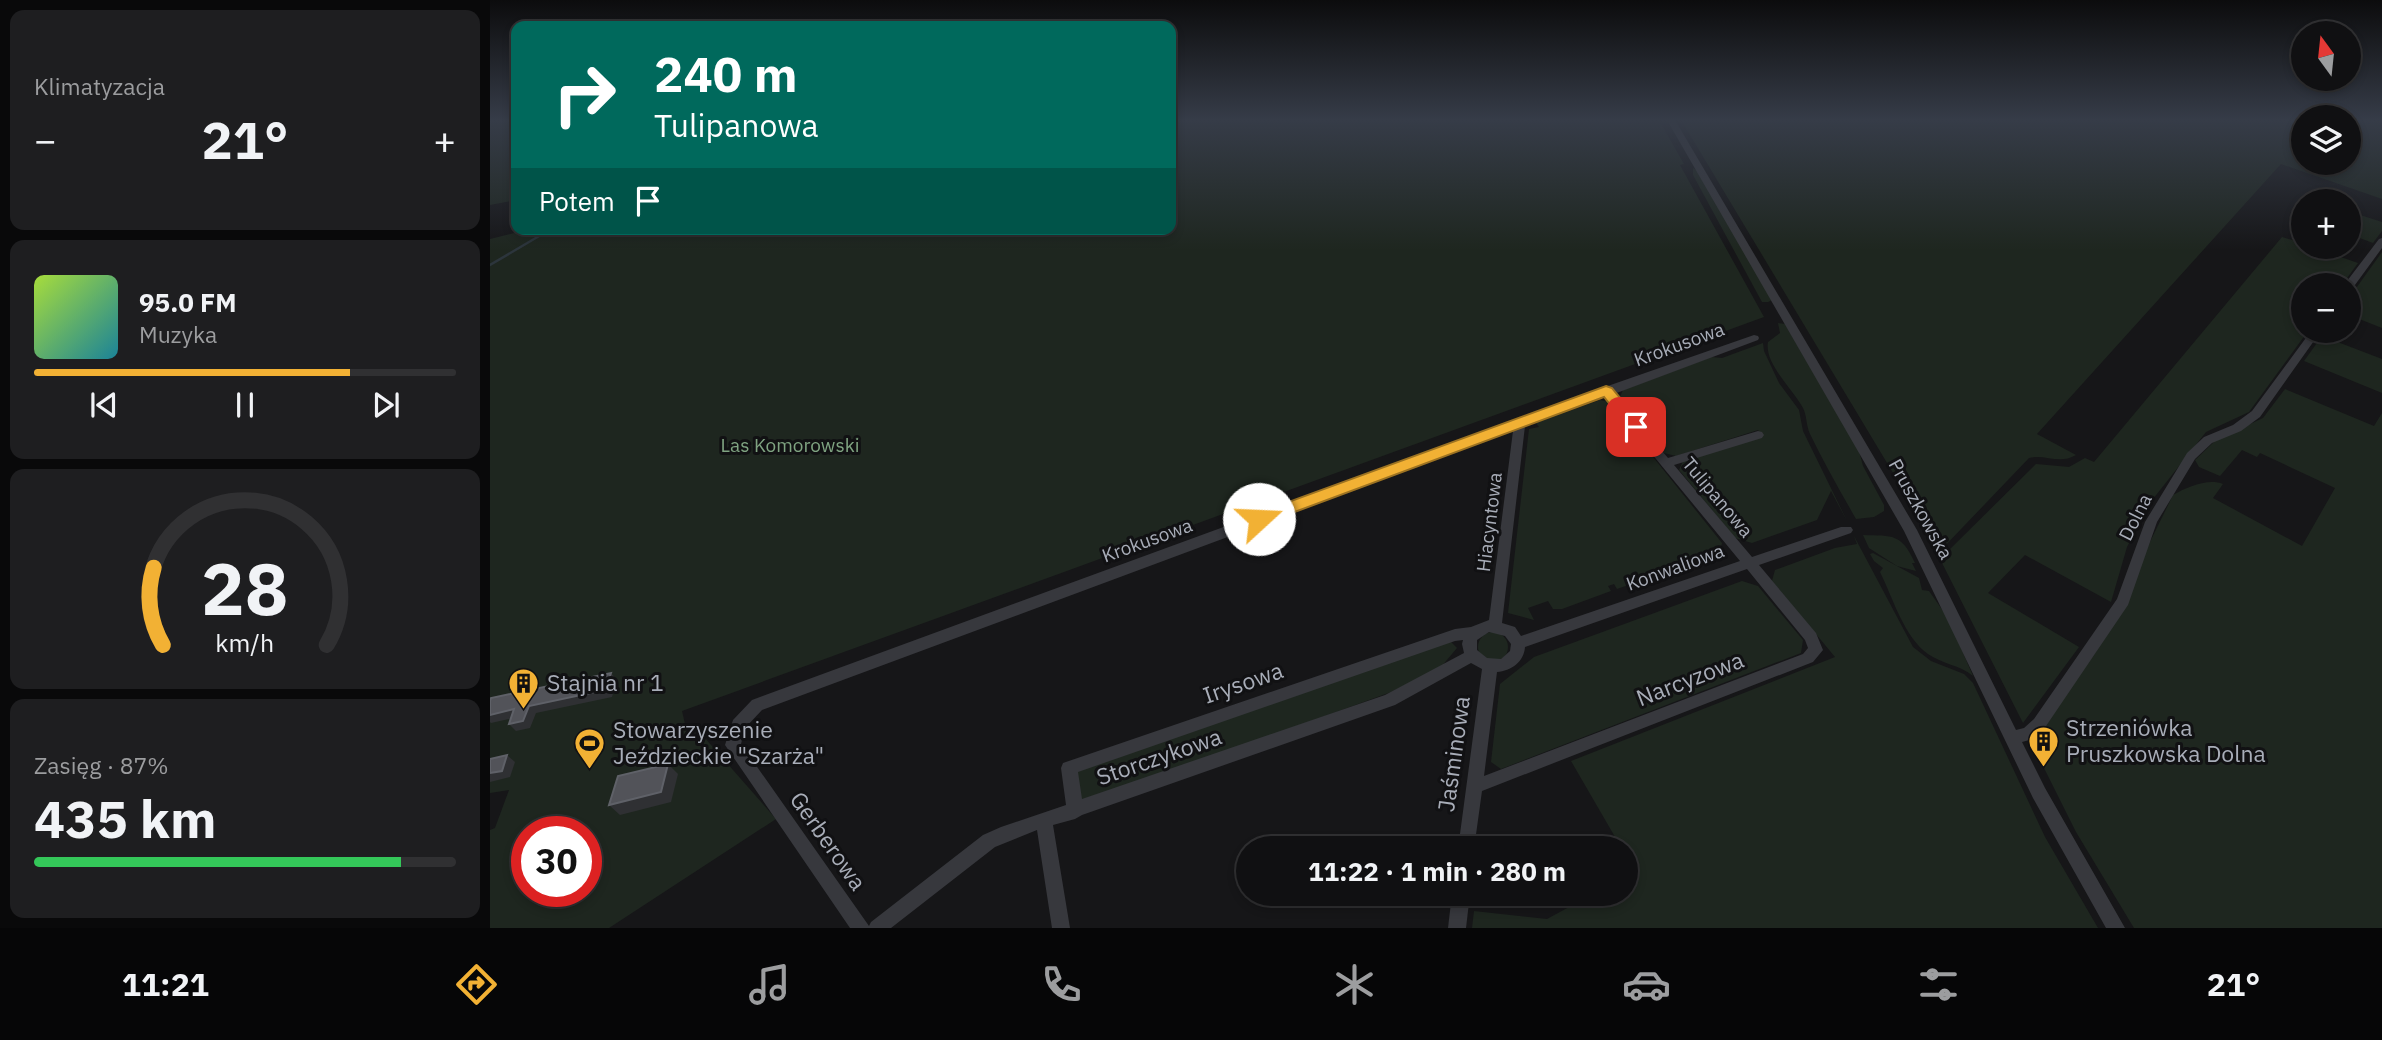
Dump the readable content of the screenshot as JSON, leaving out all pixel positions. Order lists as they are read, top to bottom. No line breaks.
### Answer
{"streets":{"street":["Krokusowa","Tulipanowa","Pruszkowska","Dolna","Hiacyntowa","Konwaliowa","Narcyzowa","Irysowa","Jaśminowa","Storczykowa","Gerberowa"]},"crossings":[["Krokusowa","Tulipanowa"],["Krokusowa","Hiacyntowa"],["Krokusowa","Gerberowa"],["Tulipanowa","Konwaliowa"],["Tulipanowa","Narcyzowa"],["Pruszkowska","Dolna"],["Hiacyntowa","Konwaliowa"],["Hiacyntowa","Irysowa"],["Hiacyntowa","Jaśminowa"],["Hiacyntowa","Storczykowa"],["Konwaliowa","Narcyzowa"],["Konwaliowa","Irysowa"],["Konwaliowa","Jaśminowa"],["Konwaliowa","Storczykowa"],["Narcyzowa","Jaśminowa"],["Irysowa","Jaśminowa"],["Irysowa","Storczykowa"],["Jaśminowa","Storczykowa"]],"parks":["Las Komorowski"],"places":{"building":["Stajnia nr 1","Strzeniówka Pruszkowska Dolna"],"sports":["Stowarzyszenie Jeździeckie \"Szarża\""]},"north":"top","page":{"tile":["Klimatyzacja",["Zasięg · 87%","435 km"]],"map_buttons":["+","−"],"turn":["240 m","Tulipanowa"],"heat":["−","21°","+"],"then":"Potem","song":["95.0 FM","Muzyka"],"limit":"30","trip":"11:22 · 1 min · 280 m","tabs":["11:21","21°"],"gauge":["28","km/h"]}}
